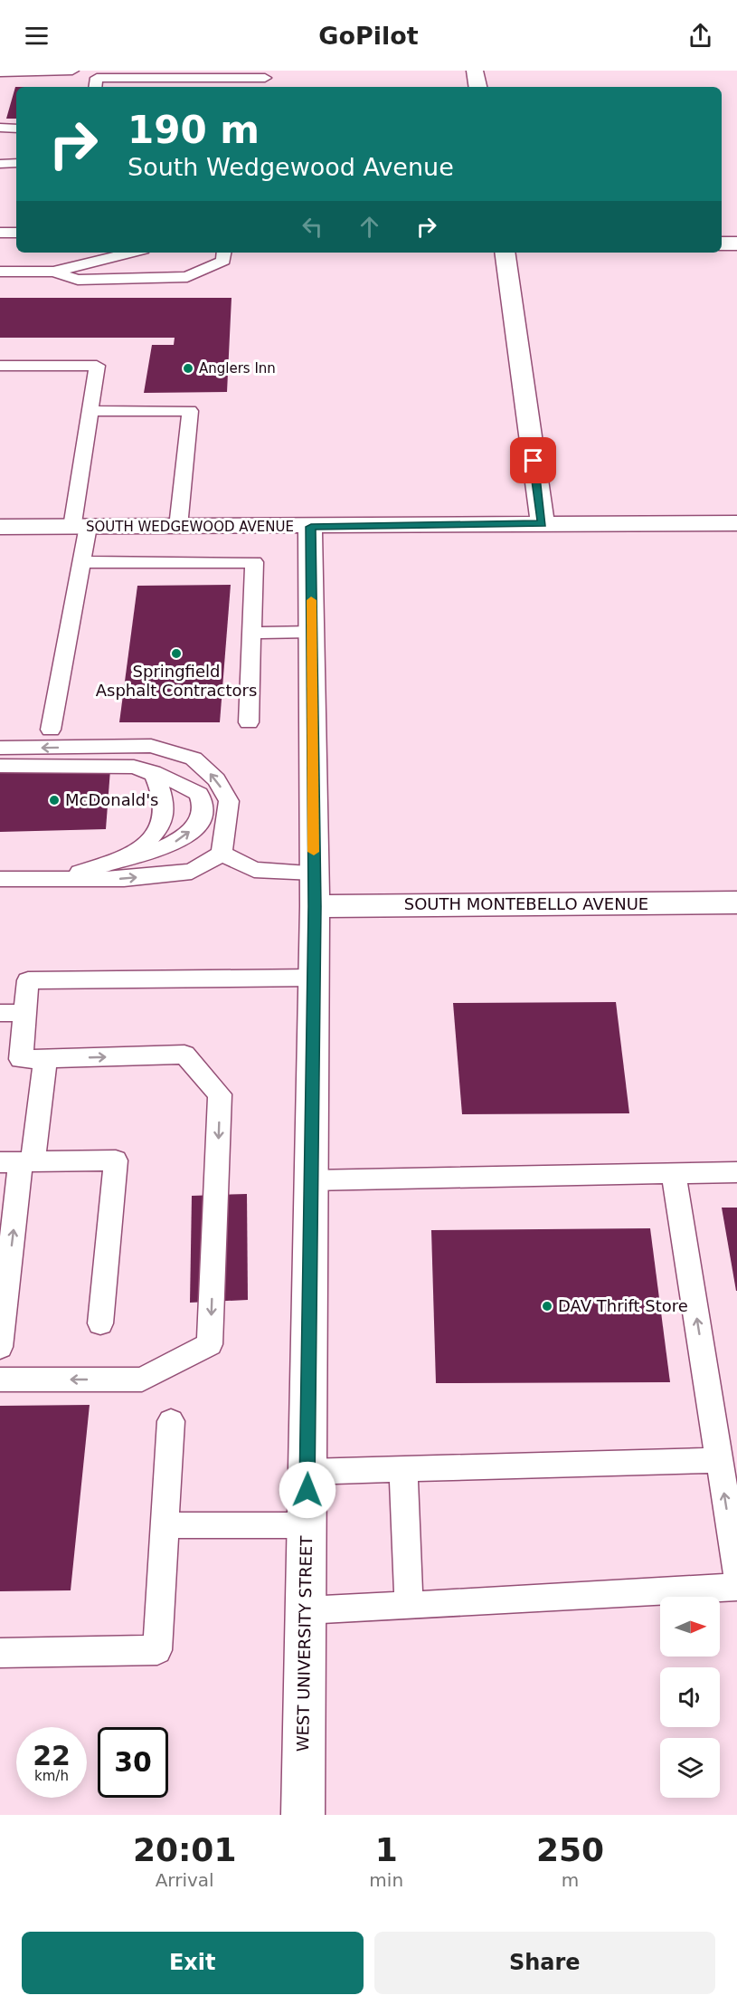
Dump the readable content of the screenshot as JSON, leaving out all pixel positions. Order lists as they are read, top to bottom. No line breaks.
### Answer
{"streets":{"street":["SOUTH WEDGEWOOD AVENUE","SOUTH MONTEBELLO AVENUE","WEST UNIVERSITY STREET"]},"crossings":[["SOUTH WEDGEWOOD AVENUE","WEST UNIVERSITY STREET"],["SOUTH MONTEBELLO AVENUE","WEST UNIVERSITY STREET"]],"places":["Anglers Inn","Springfield Asphalt Contractors","McDonald's","DAV Thrift Store"],"north":"right","page":{"header":"GoPilot","turn":["190 m","South Wedgewood Avenue"],"speed":"22 km/h","limit":"30","eta":["20:01","Arrival","1","min","250","m"],"buttons":["Exit","Share"]}}
